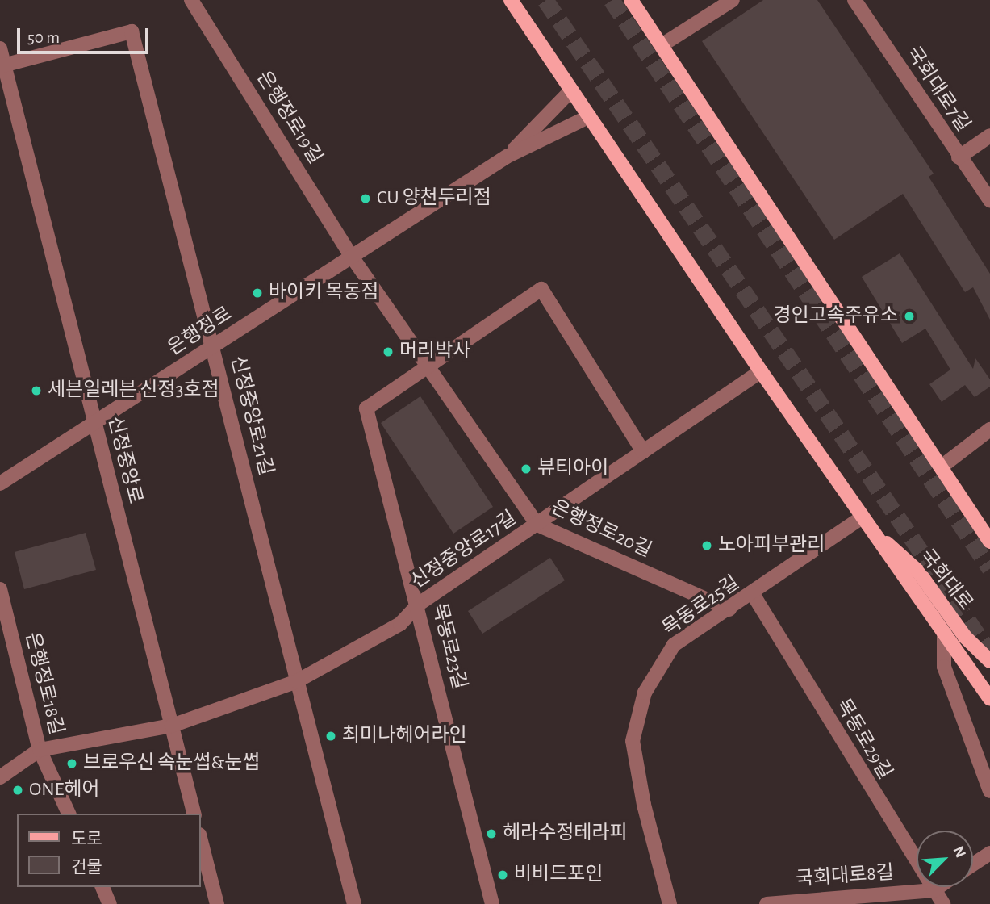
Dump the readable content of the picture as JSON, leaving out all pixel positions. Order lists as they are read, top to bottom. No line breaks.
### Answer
{"streets":{"main road":["국회대로"],"street":["국회대로7길","은행정로19길","은행정로","신정중앙로21길","신정중앙로","은행정로20길","신정중앙로17길","목동로25길","목동로23길","은행정로18길","목동로29길","국회대로8길"]},"crossings":[["은행정로19길","은행정로"],["은행정로19길","은행정로20길"],["은행정로","신정중앙로21길"],["은행정로","신정중앙로"],["은행정로","은행정로20길"],["신정중앙로21길","신정중앙로"],["신정중앙로21길","신정중앙로17길"],["신정중앙로","신정중앙로17길"],["은행정로20길","신정중앙로17길"],["은행정로20길","목동로25길"],["은행정로20길","목동로23길"],["신정중앙로17길","목동로23길"],["신정중앙로17길","은행정로18길"],["국회대로","목동로25길"],["목동로25길","목동로29길"],["목동로29길","국회대로8길"]],"places":["CU 양천두리점","바이키 목동점","경인고속주유소","머리박사","세븐일레븐 신정3호점","뷰티아이","노아피부관리","최미나헤어라인","브로우신 속눈썹&눈썹","ONE헤어","헤라수정테라피","비비드포인"],"legend":["도로","건물"],"scale_bar":"50 m","north":"top right"}
